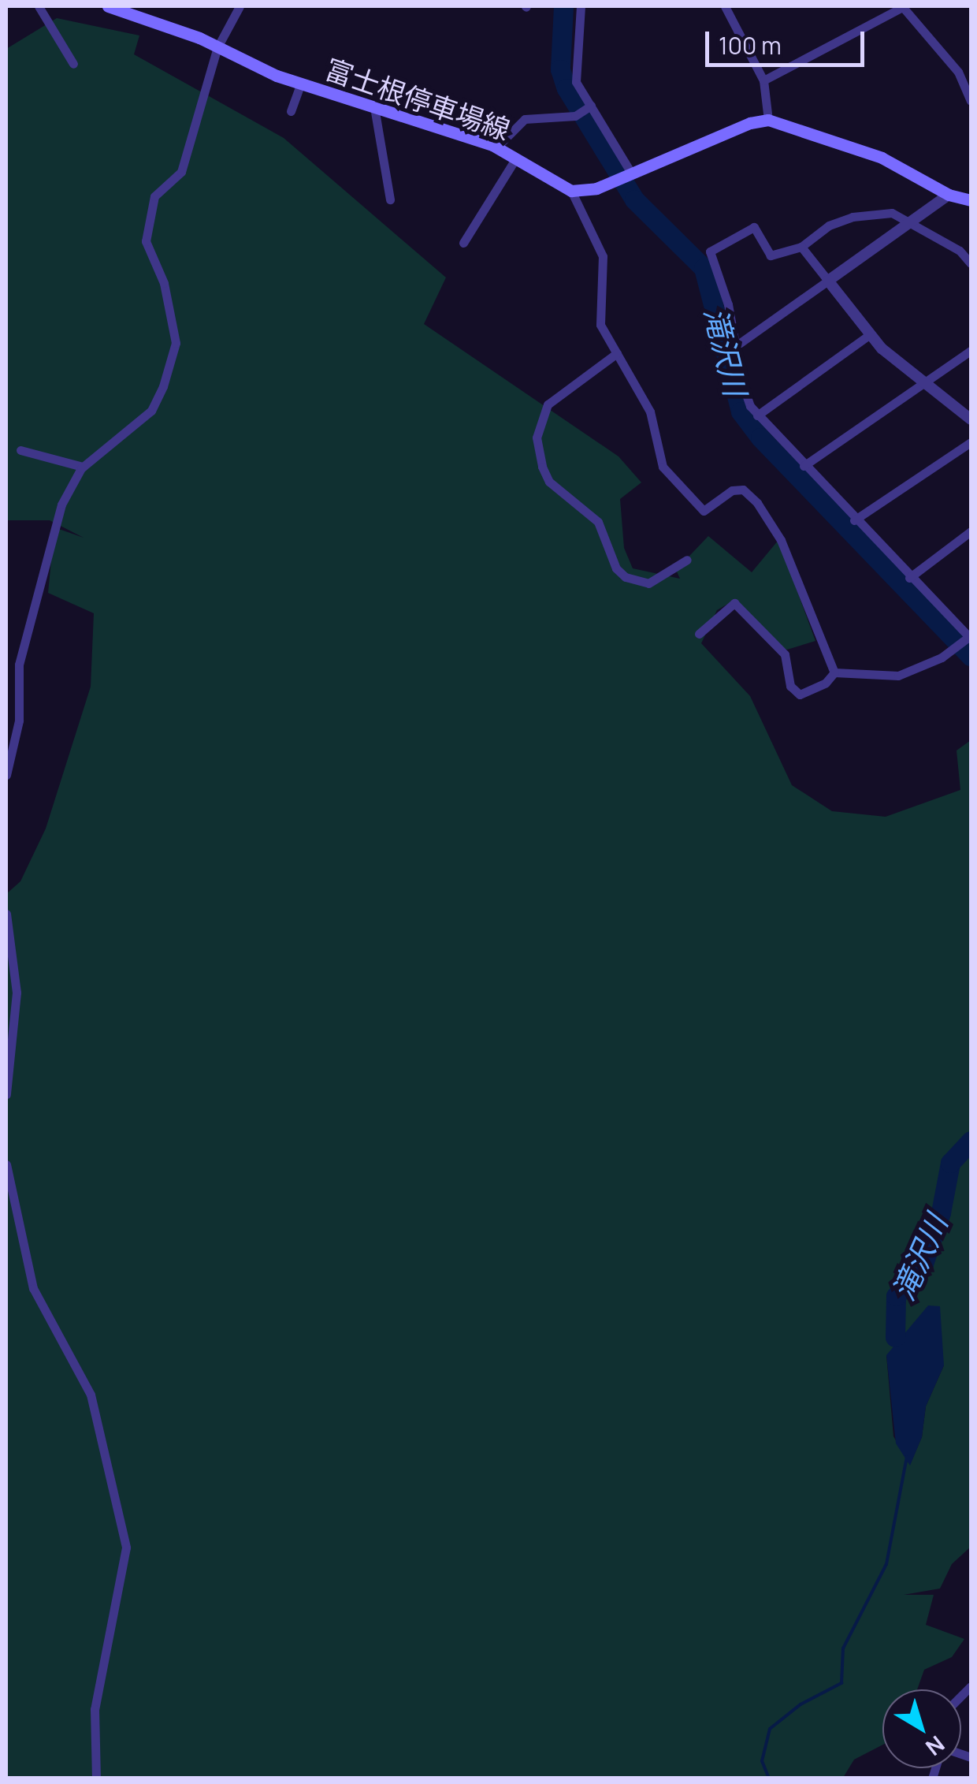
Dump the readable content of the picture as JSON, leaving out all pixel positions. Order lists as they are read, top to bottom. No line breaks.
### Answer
{"streets":{"main road":["富士根停車場線"]},"water":["滝沢川"],"scale_bar":"100 m","north":"bottom right"}
